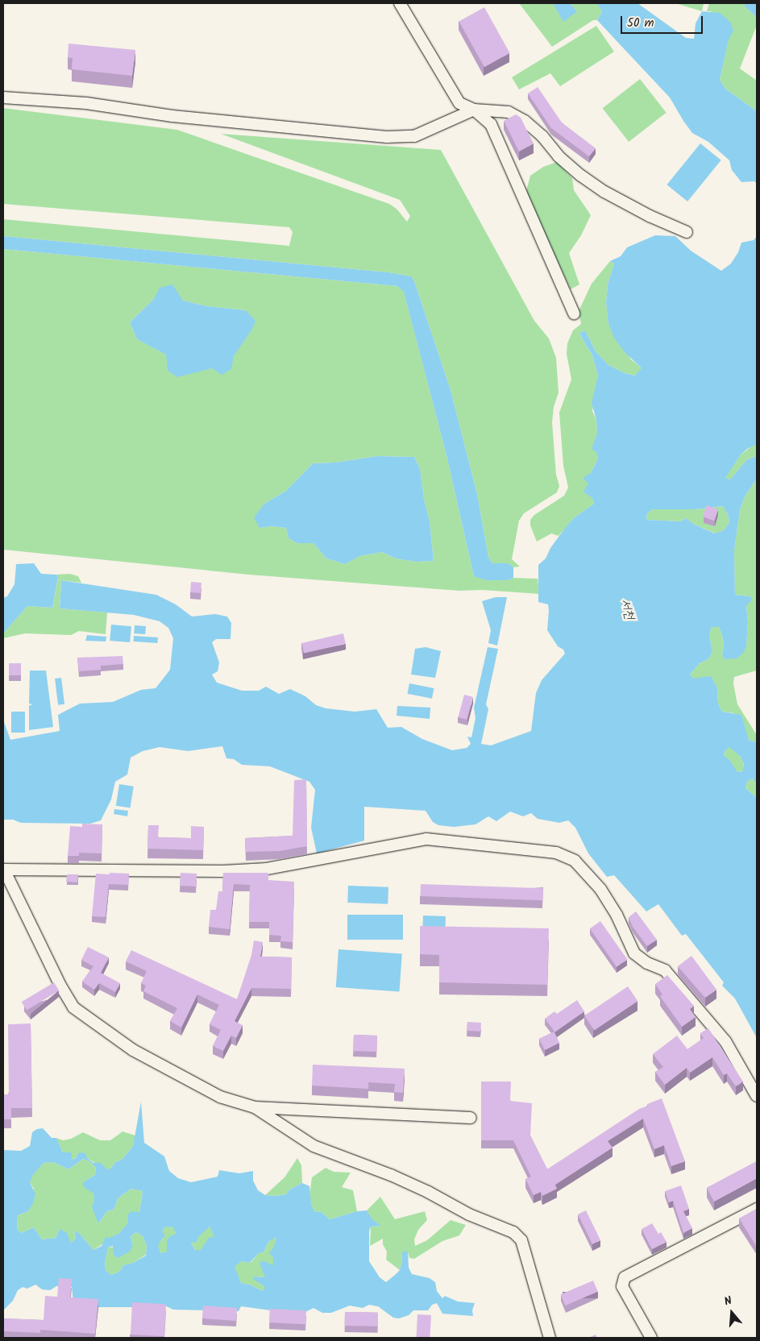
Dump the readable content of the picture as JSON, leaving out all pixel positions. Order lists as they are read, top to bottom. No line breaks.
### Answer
{"water":["서천"],"scale_bar":"50 m","north":"top"}
